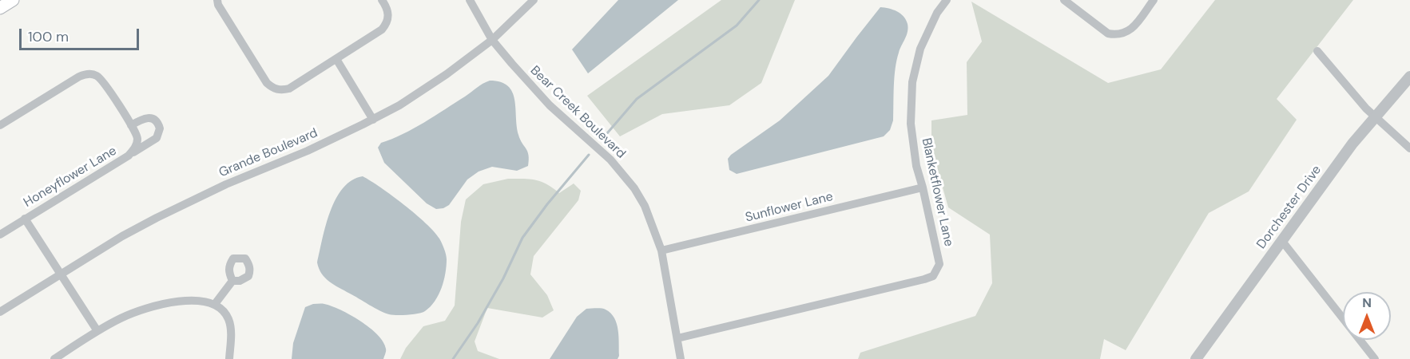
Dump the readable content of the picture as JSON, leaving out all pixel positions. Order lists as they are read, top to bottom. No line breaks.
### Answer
{"streets":{"street":["Bear Creek Boulevard","Grande Boulevard","Honeyflower Lane","Blanketflower Lane","Sunflower Lane","Dorchester Drive"]},"crossings":[["Bear Creek Boulevard","Grande Boulevard"],["Bear Creek Boulevard","Blanketflower Lane"],["Bear Creek Boulevard","Sunflower Lane"],["Grande Boulevard","Honeyflower Lane"],["Blanketflower Lane","Sunflower Lane"]],"scale_bar":"100 m","north":"top"}
